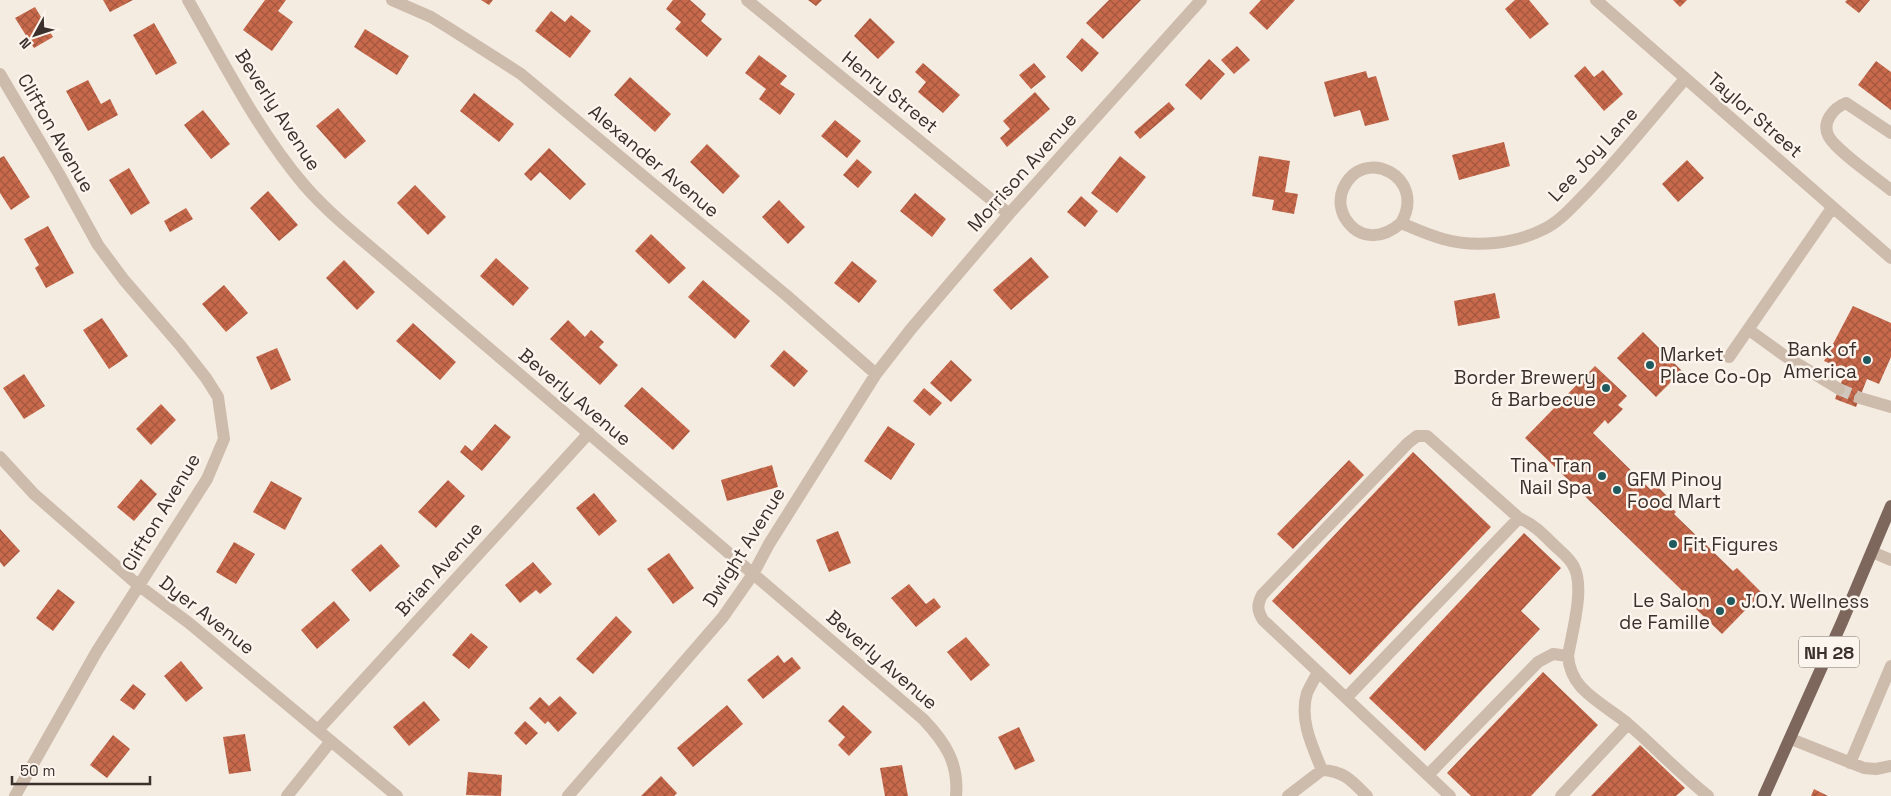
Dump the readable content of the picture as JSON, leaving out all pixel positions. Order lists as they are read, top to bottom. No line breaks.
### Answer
{"streets":{"main road":["NH 28"],"street":["Henry Street","Beverly Avenue","Taylor Street","Clifton Avenue","Lee Joy Lane","Alexander Avenue","Morrison Avenue","Dwight Avenue","Brian Avenue","Dyer Avenue"]},"crossings":[["Henry Street","Morrison Avenue"],["Beverly Avenue","Dwight Avenue"],["Beverly Avenue","Brian Avenue"],["Taylor Street","Lee Joy Lane"],["Clifton Avenue","Dyer Avenue"],["Alexander Avenue","Morrison Avenue"],["Alexander Avenue","Dwight Avenue"],["Morrison Avenue","Dwight Avenue"],["Brian Avenue","Dyer Avenue"]],"places":["Bank of America","Market Place Co-Op","Border Brewery & Barbecue","Tina Tran Nail Spa","GFM Pinoy Food Mart","Fit Figures","J.O.Y. Wellness","Le Salon de Famille"],"scale_bar":"50 m","north":"bottom left"}
